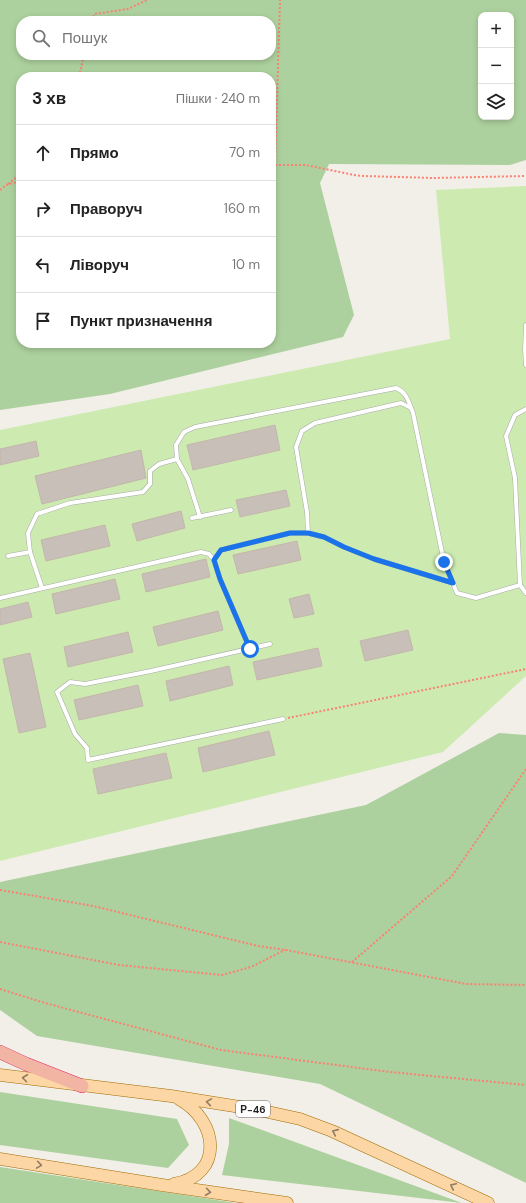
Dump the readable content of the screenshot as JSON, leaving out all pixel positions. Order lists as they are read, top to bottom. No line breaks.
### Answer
{"streets":{"main road":["Р-46"]},"page":{"map_buttons":["+","−"],"search":"Пошук","heading":["3 хв","Пішки · 240 m"],"list":[["Прямо","70 m"],["Праворуч","160 m"],["Ліворуч","10 m"],"Пункт призначення"]}}
